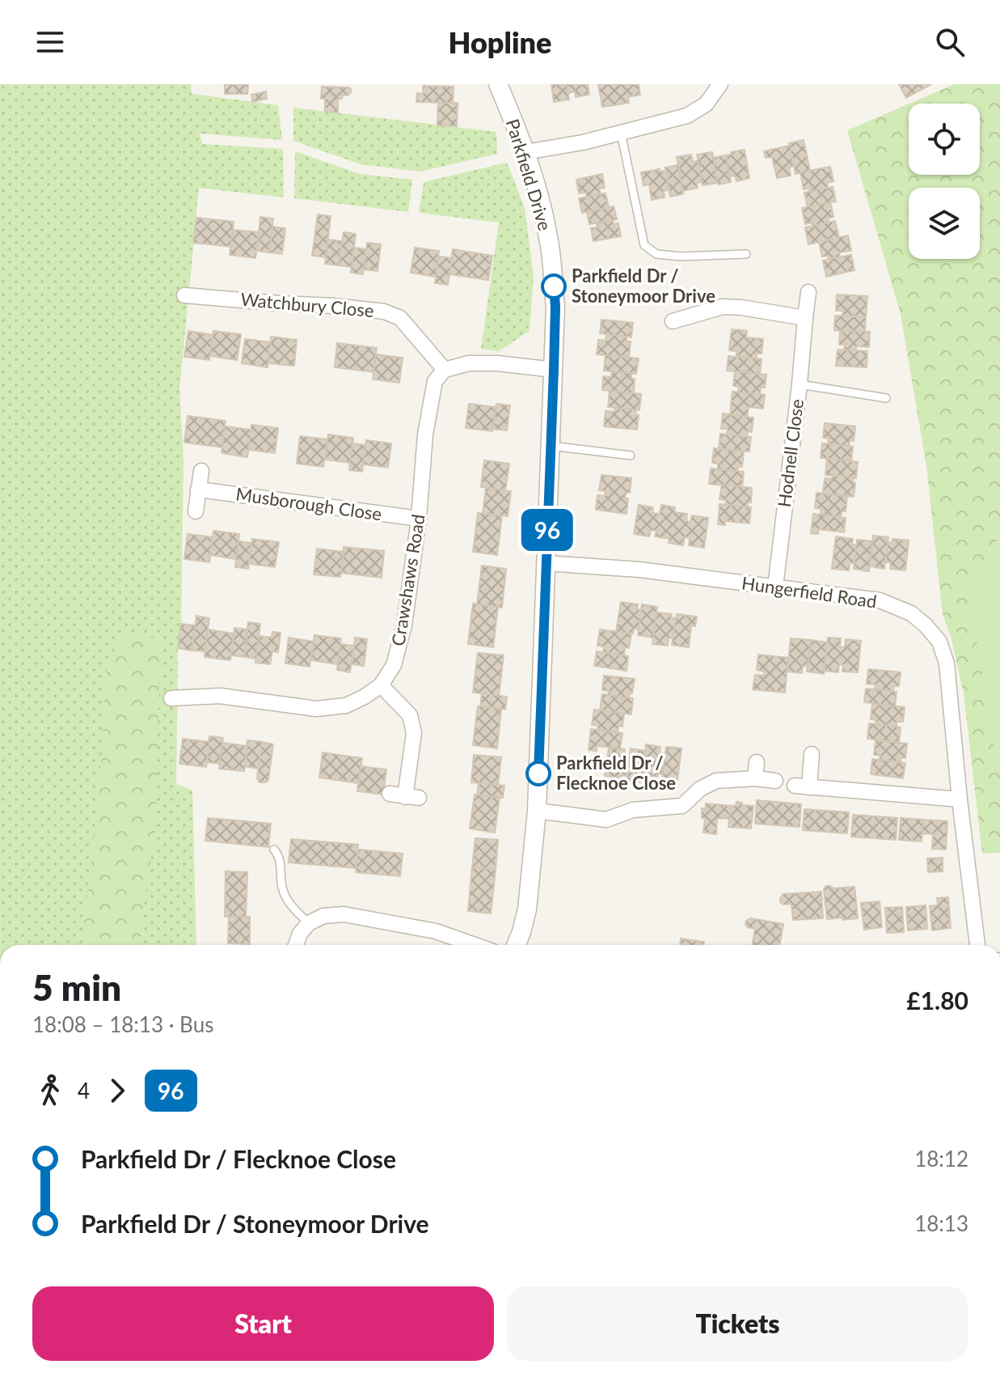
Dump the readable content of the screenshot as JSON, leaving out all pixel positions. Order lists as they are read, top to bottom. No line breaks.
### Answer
{"streets":{"street":["Parkfield Drive","Watchbury Close","Hodnell Close","Musborough Close","Crawshaws Road","Hungerfield Road"]},"crossings":[["Parkfield Drive","Hungerfield Road"],["Watchbury Close","Crawshaws Road"],["Hodnell Close","Hungerfield Road"],["Musborough Close","Crawshaws Road"]],"places":["Parkfield Dr / Stoneymoor Drive","Parkfield Dr / Flecknoe Close"],"lines":["bus line 96"],"page":{"header":"Hopline","on_map":"96","heading":["5 min","18:08 – 18:13 · Bus","£1.80"],"legs":["4","96"],"list":[{"name":"Parkfield Dr / Flecknoe Close","value":"18:12"},{"name":"Parkfield Dr / Stoneymoor Drive","value":"18:13"}],"buttons":["Start","Tickets"]}}
